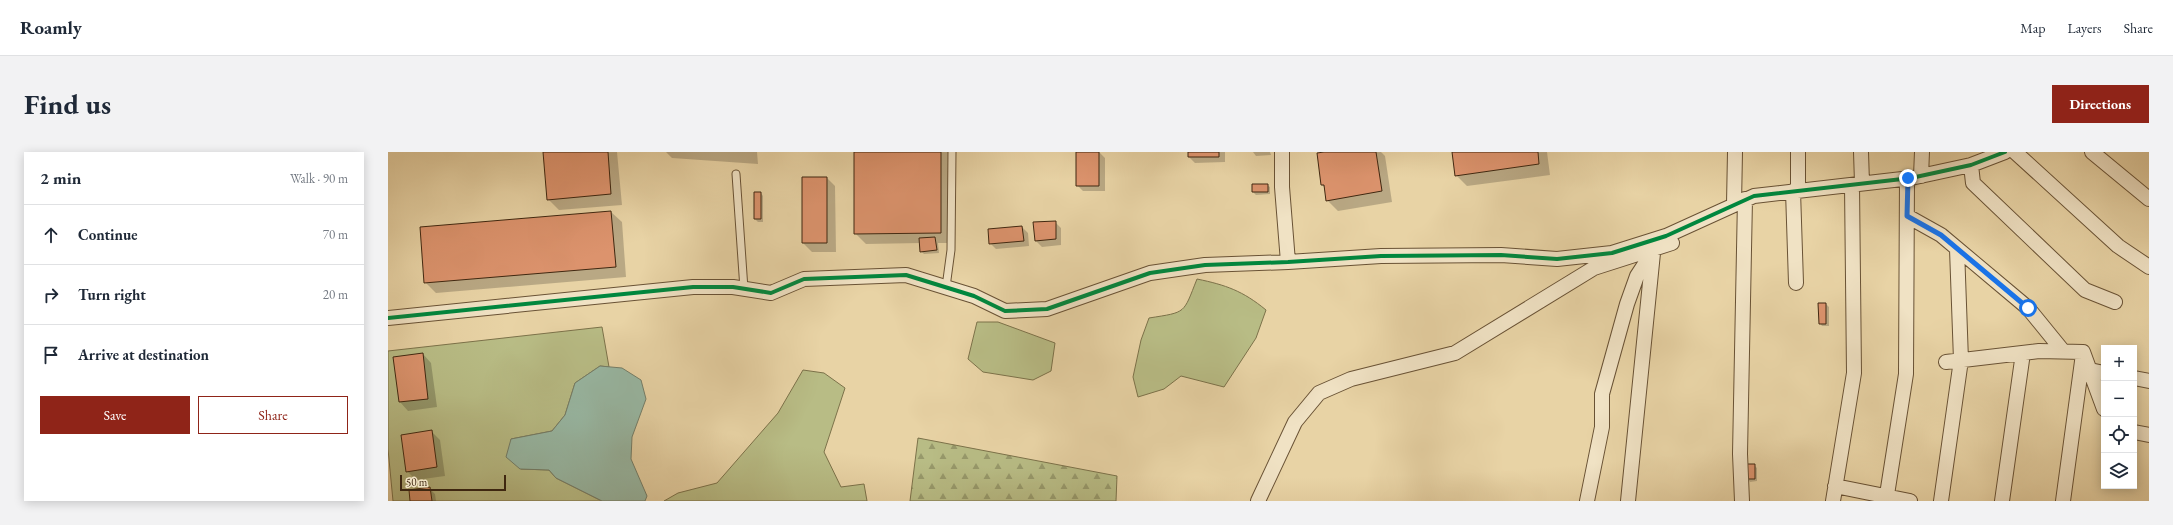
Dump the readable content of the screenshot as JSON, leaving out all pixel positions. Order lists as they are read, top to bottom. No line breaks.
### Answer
{"scale_bar":"50 m","page":{"header":"Roamly","nav":["Map","Layers","Share"],"buttons":["Directions",["Save","Share"]],"title":"Find us","heading":["2 min","Walk · 90 m"],"list":[["Continue","70 m"],["Turn right","20 m"],"Arrive at destination"],"map_buttons":["+","−"],"scale":"50 m"}}
